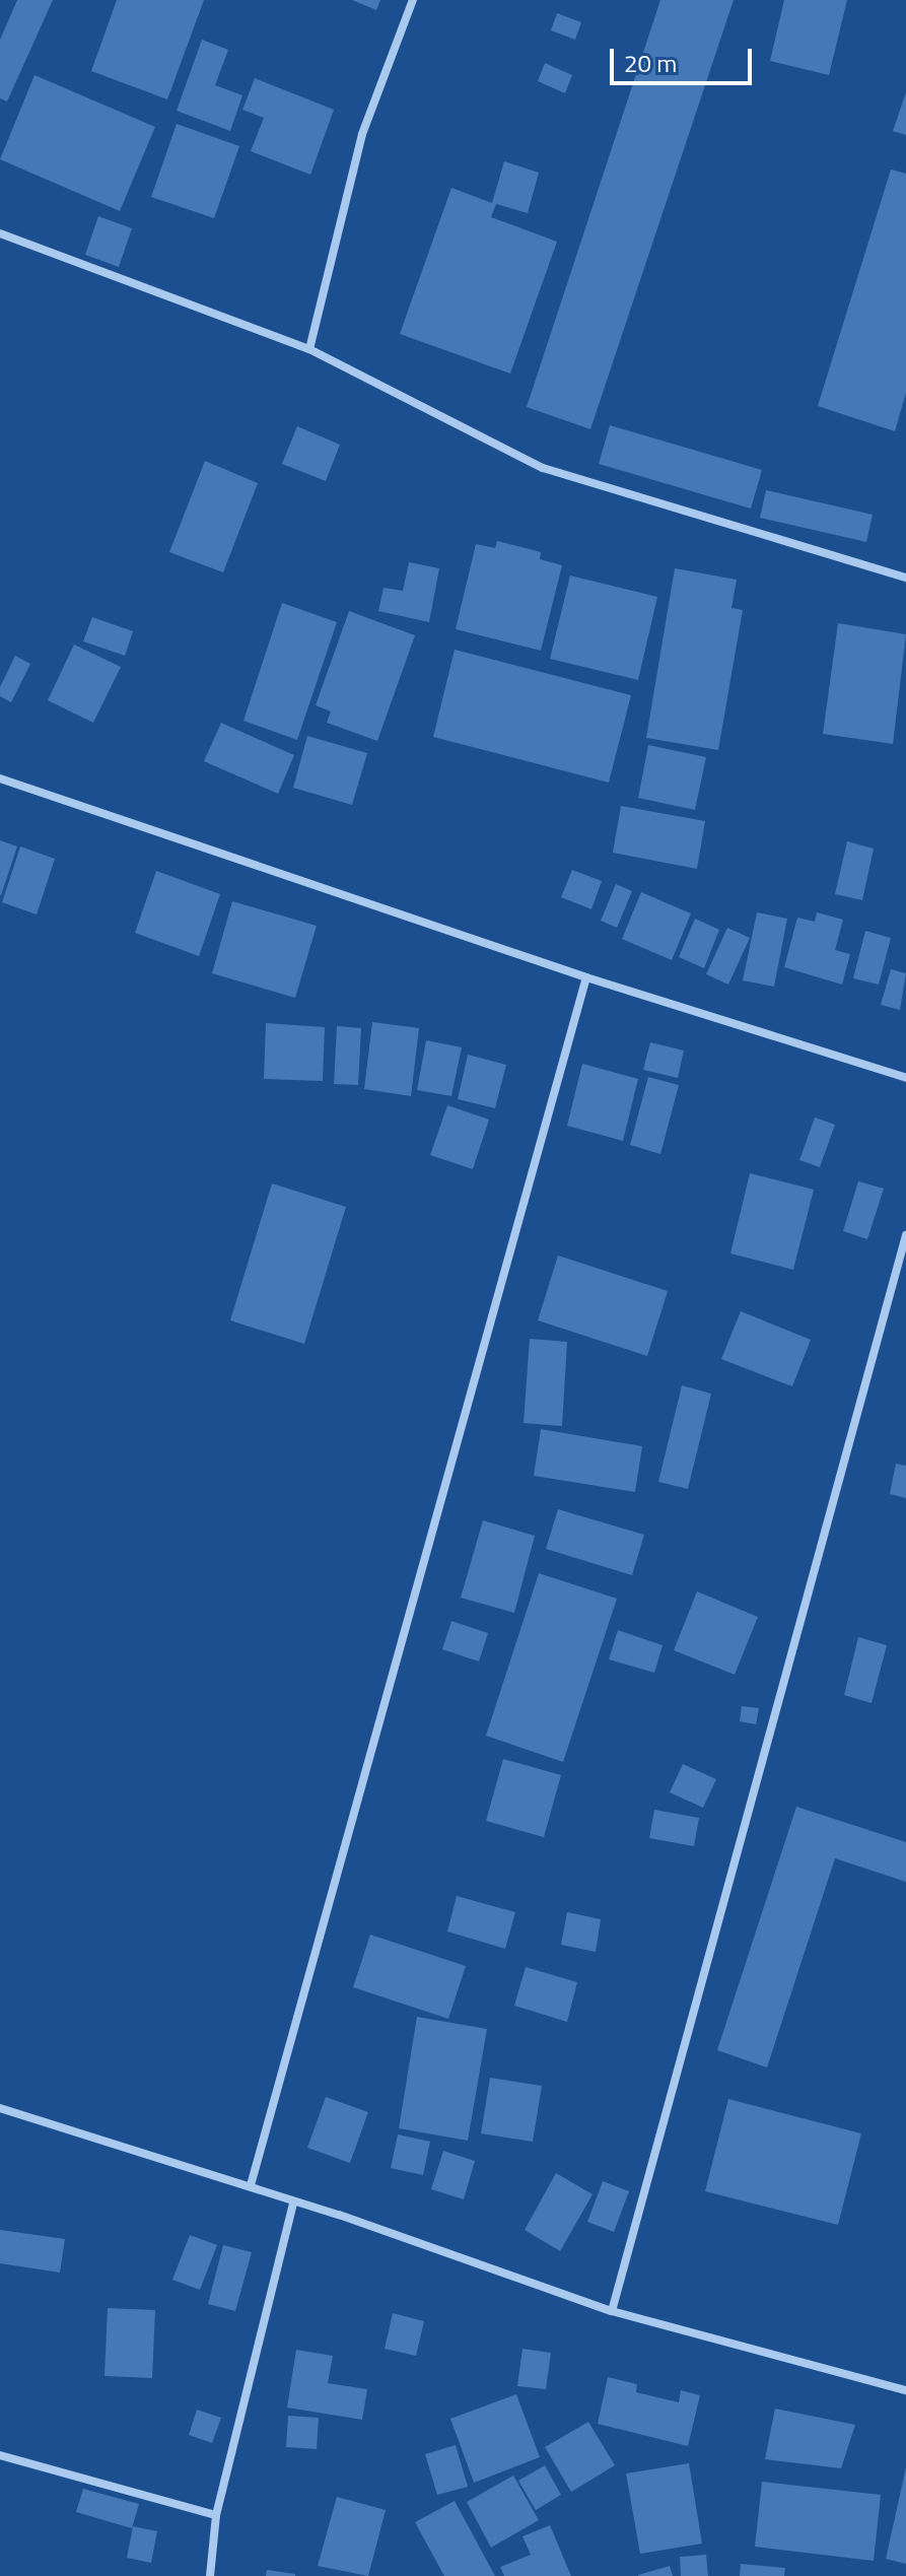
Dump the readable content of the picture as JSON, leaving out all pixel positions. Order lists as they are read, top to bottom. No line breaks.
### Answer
{"scale_bar":"20 m"}
